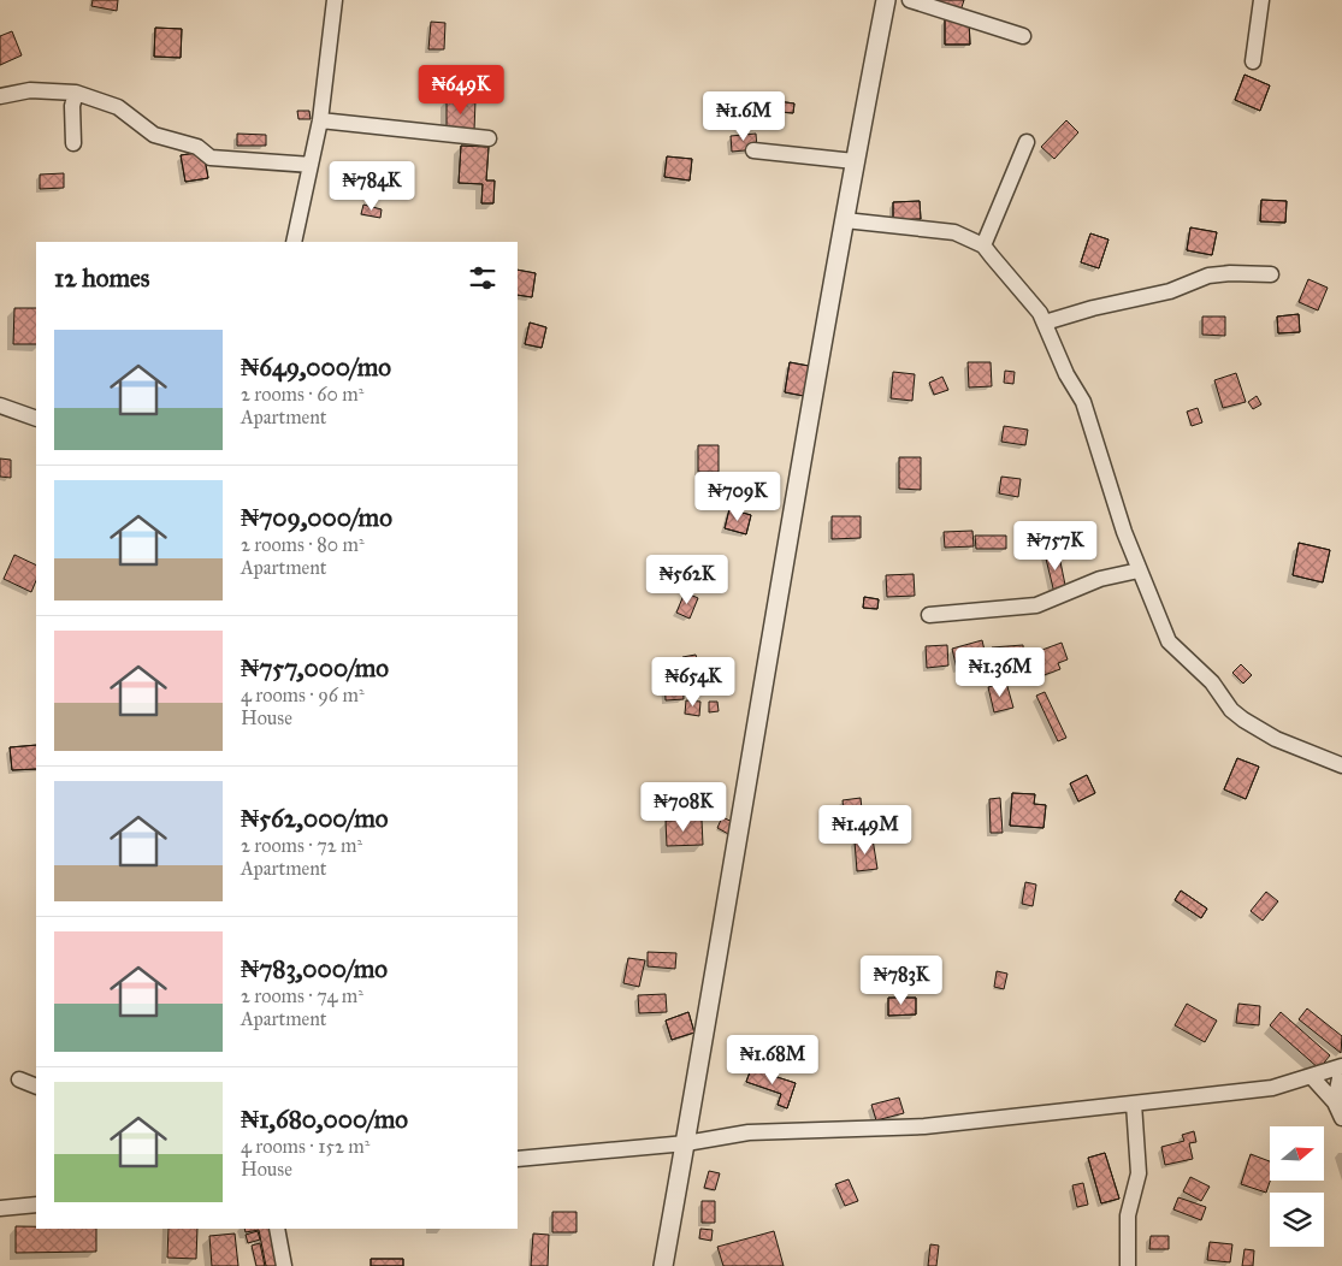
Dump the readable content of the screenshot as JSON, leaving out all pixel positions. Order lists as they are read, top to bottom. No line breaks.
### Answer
{"north":"right","page":{"price":["₦649K","₦1.6M","₦784K","₦709K","₦757K","₦562K","₦1.36M","₦654K","₦708K","₦1.49M","₦783K","₦1.68M"],"heading":"12 homes","list":[{"name":"₦649,000/mo","note":"2 rooms · 60 m² · Apartment"},{"name":"₦709,000/mo","note":"2 rooms · 80 m² · Apartment"},{"name":"₦757,000/mo","note":"4 rooms · 96 m² · House"},{"name":"₦562,000/mo","note":"2 rooms · 72 m² · Apartment"},{"name":"₦783,000/mo","note":"2 rooms · 74 m² · Apartment"},{"name":"₦1,680,000/mo","note":"4 rooms · 152 m² · House"}]}}
